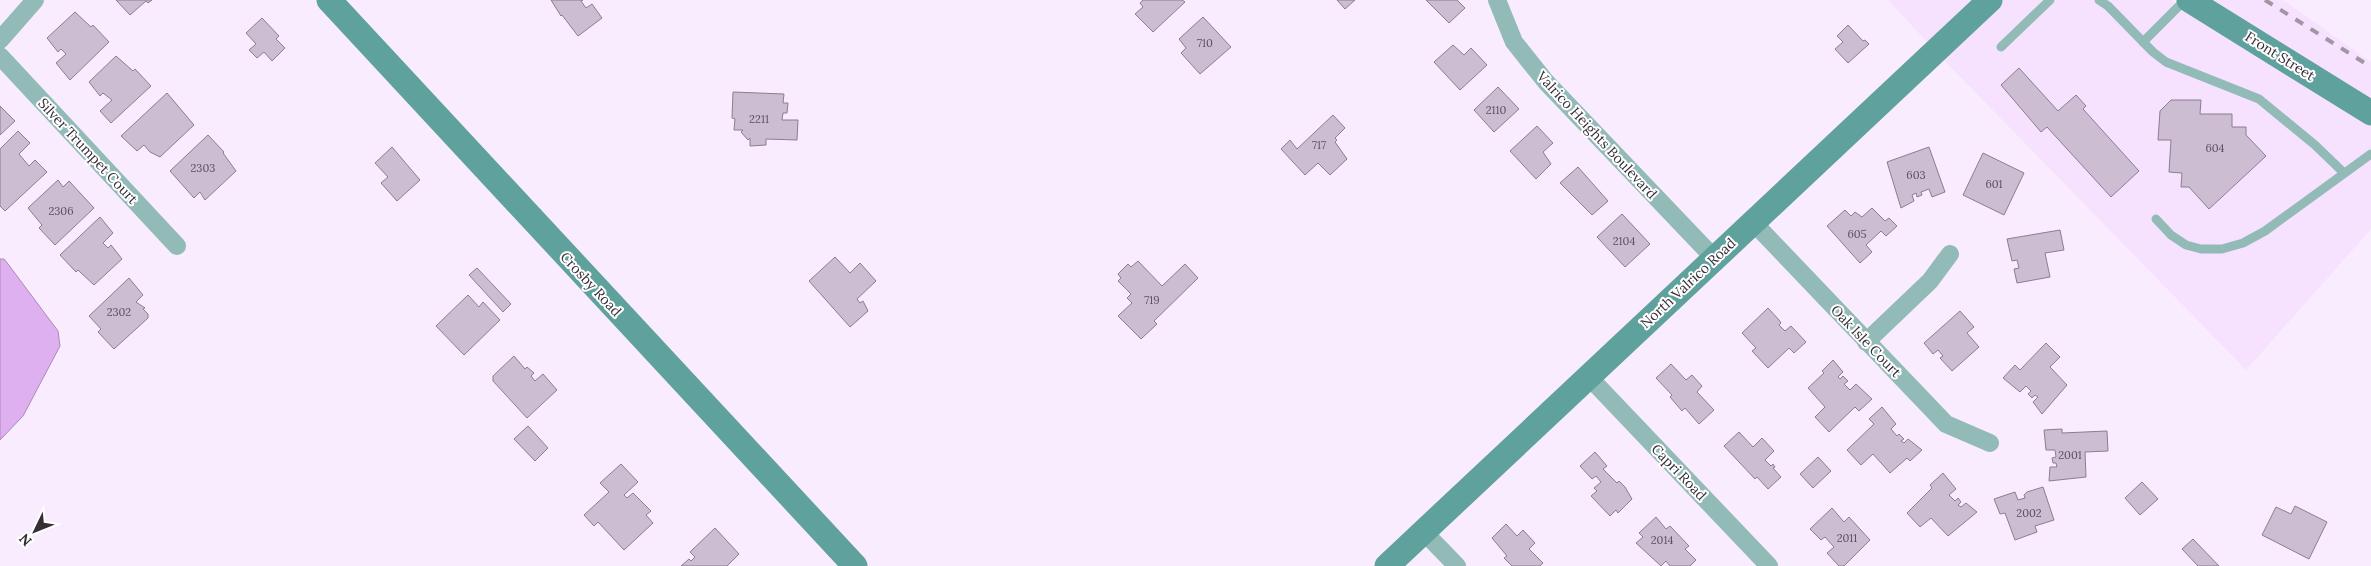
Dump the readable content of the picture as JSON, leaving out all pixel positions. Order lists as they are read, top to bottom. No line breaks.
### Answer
{"streets":{"street":["Front Street","Valrico Heights Boulevard","Silver Trumpet Court","North Valrico Road","Crosby Road","Oak Isle Court","Capri Road"]},"crossings":[["Valrico Heights Boulevard","North Valrico Road"],["North Valrico Road","Oak Isle Court"],["North Valrico Road","Capri Road"]],"house_numbers":["710","2110","2211","717","604","2303","603","601","2306","605","2104","719","2302","2001","2002","2011","2014"],"north":"bottom left"}
